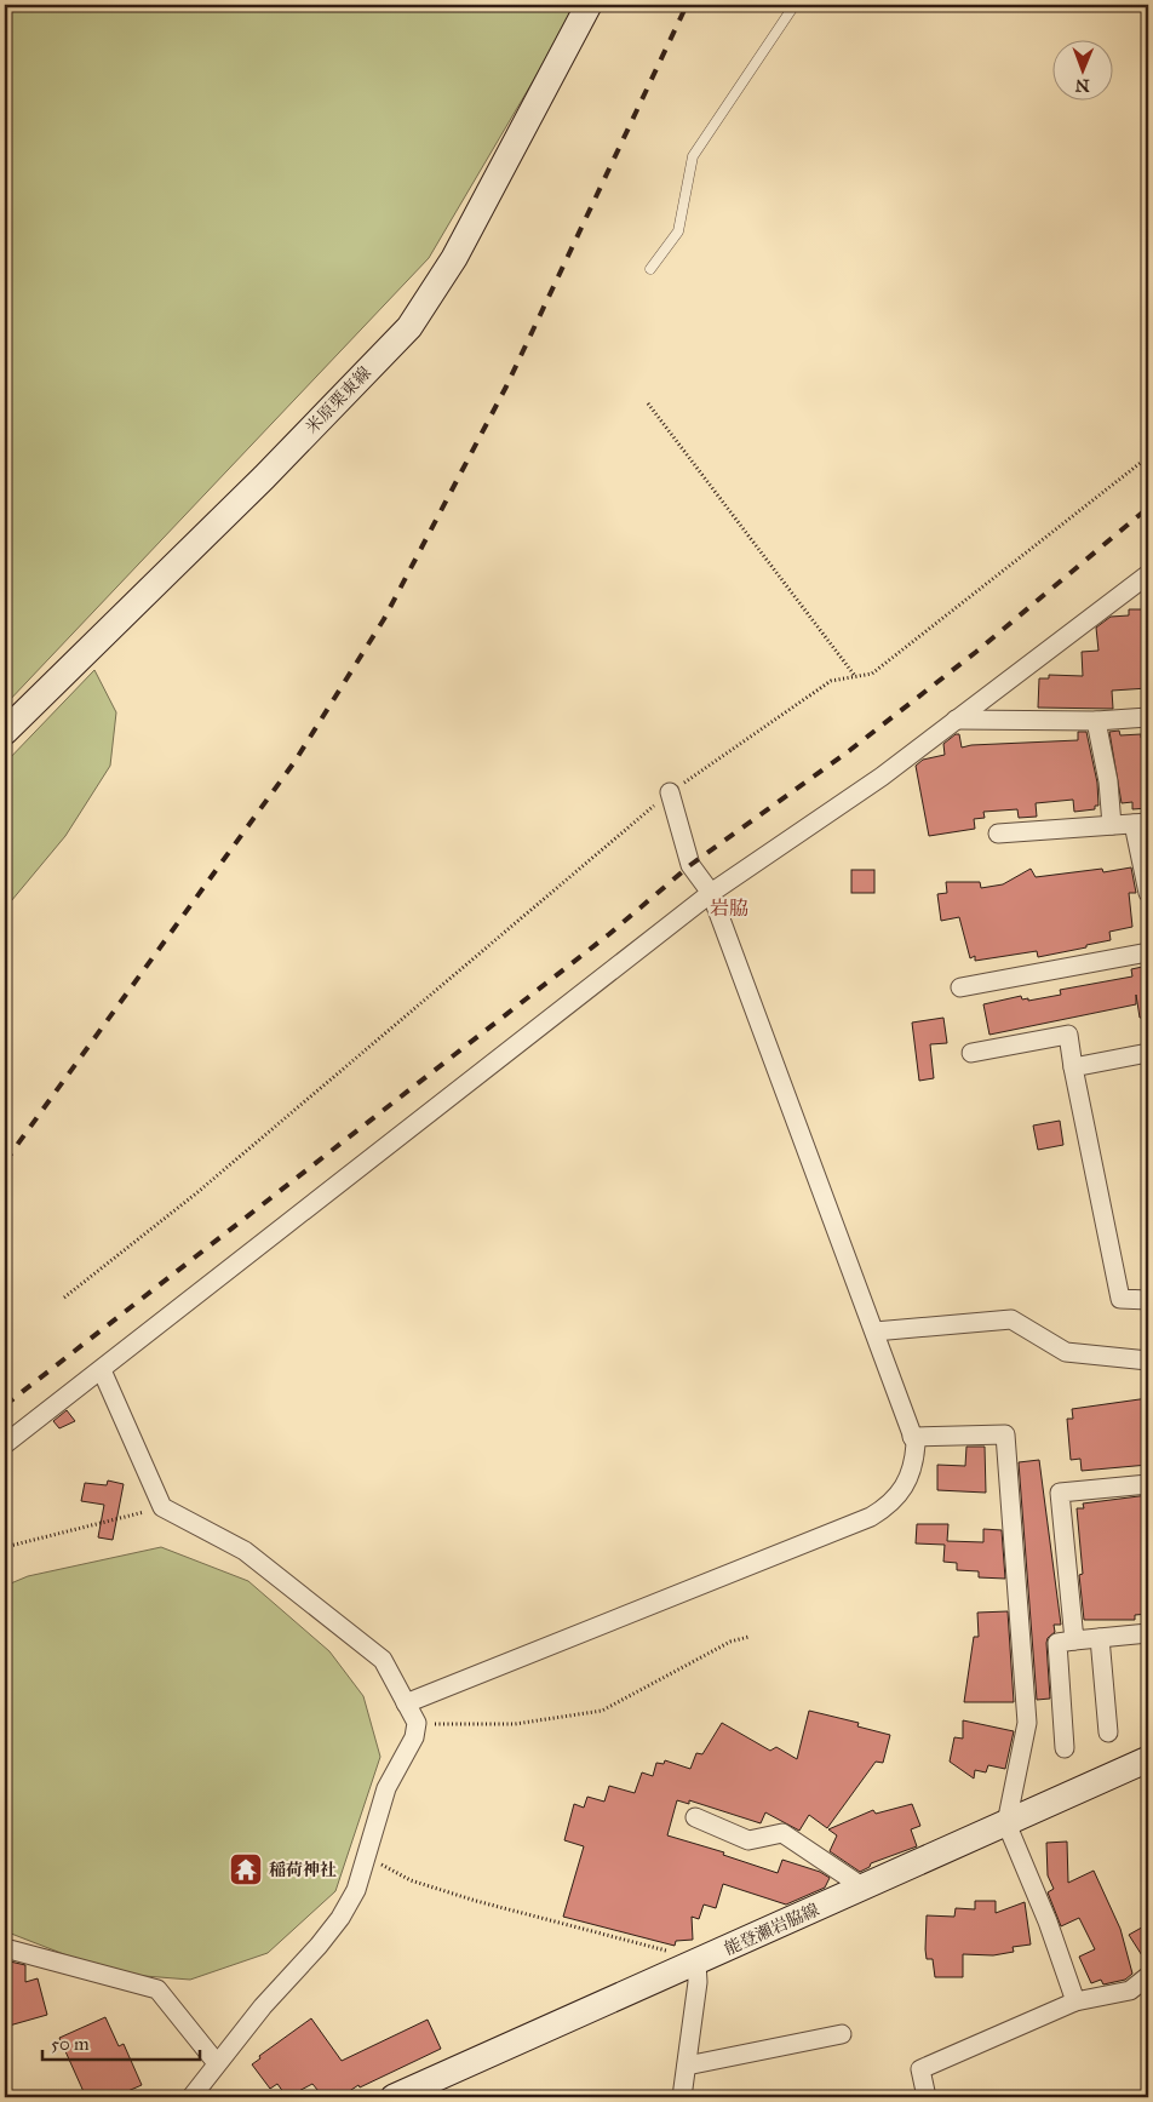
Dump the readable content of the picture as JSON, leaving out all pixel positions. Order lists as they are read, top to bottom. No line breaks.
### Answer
{"streets":{"main road":["米原栗東線","能登瀬岩脇線"]},"districts":["岩脇"],"places":{"temple":["稲荷神社"]},"scale_bar":"50 m","north":"bottom"}
